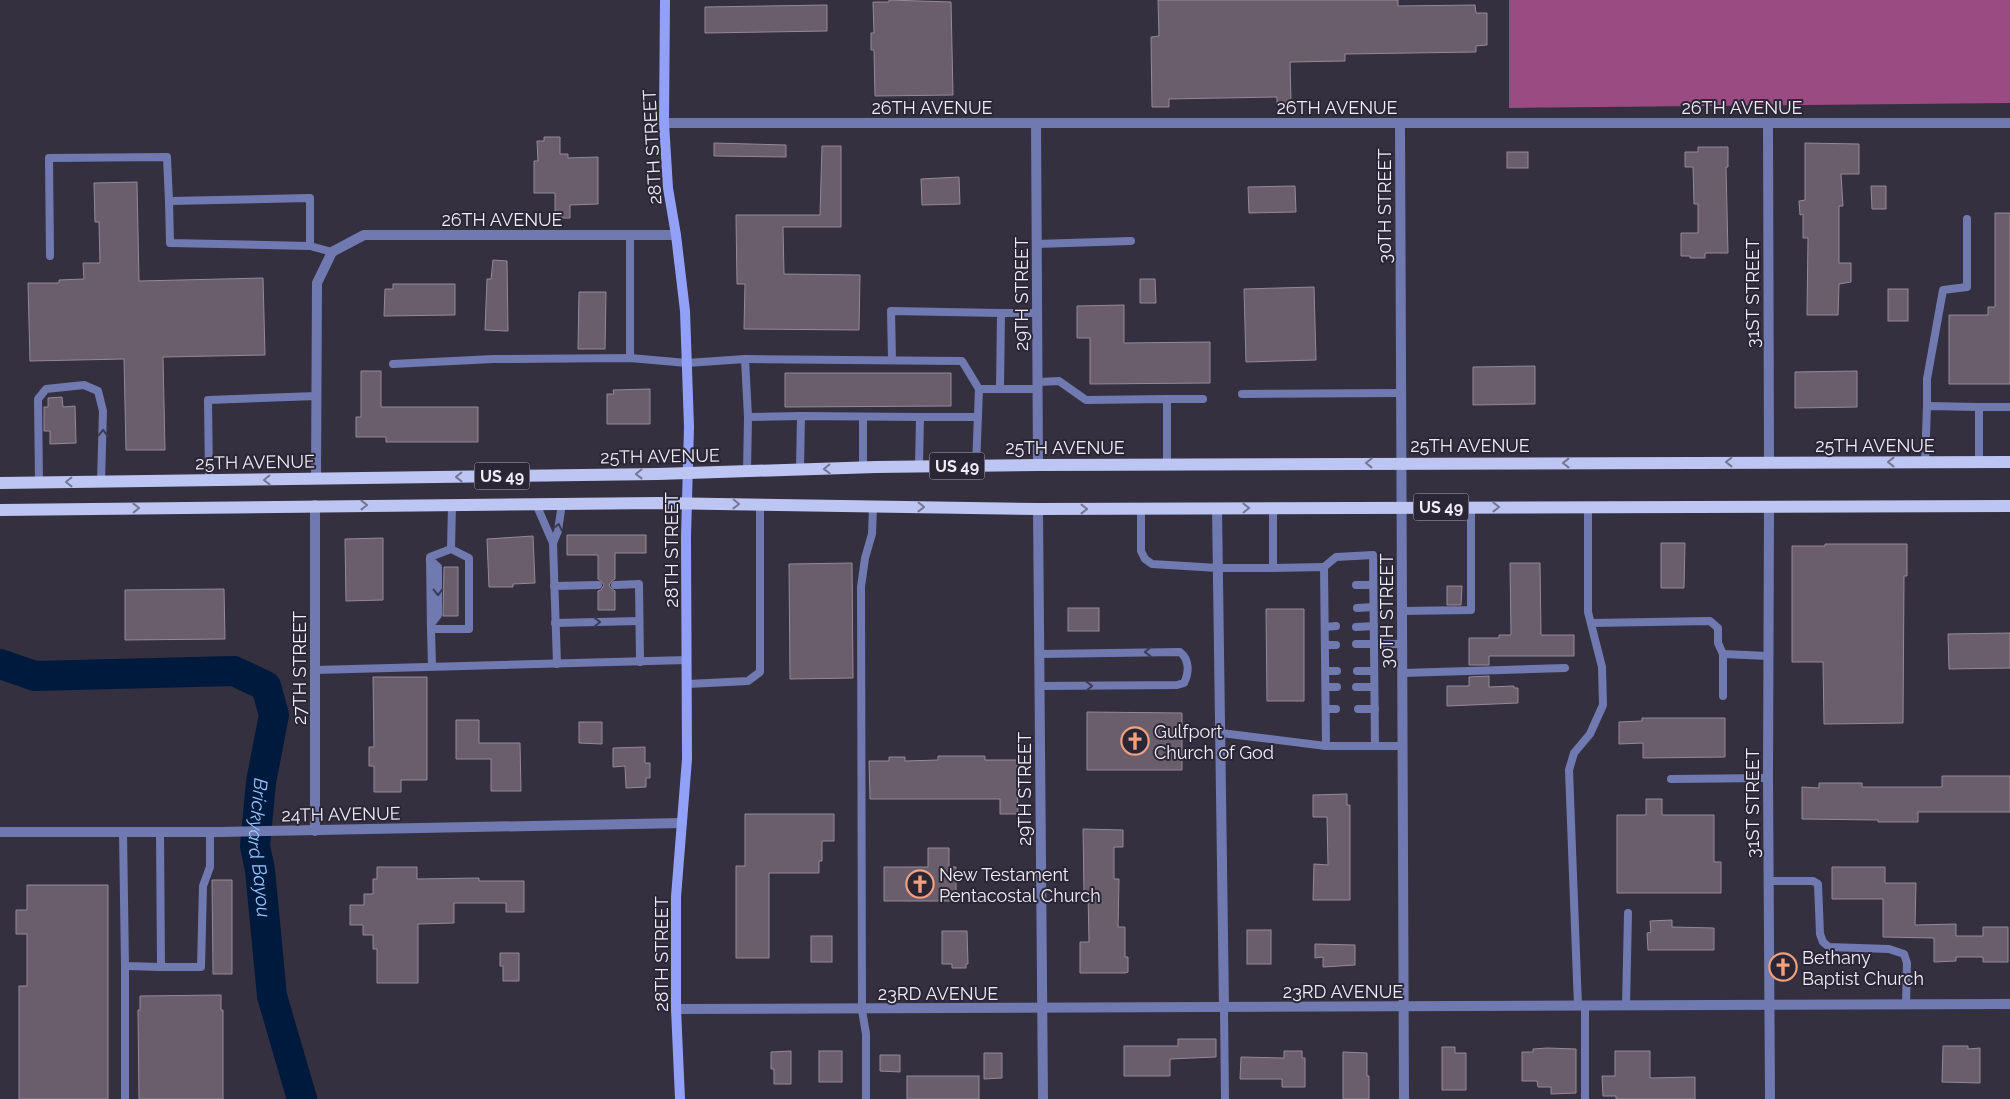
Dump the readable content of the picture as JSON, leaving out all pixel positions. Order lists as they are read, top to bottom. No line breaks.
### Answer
{"streets":{"main road":["28TH STREET","25TH AVENUE","US 49"],"street":["26TH AVENUE","30TH STREET","31ST STREET","29TH STREET","27TH STREET","24TH AVENUE","23RD AVENUE"]},"crossings":[["26TH AVENUE","28TH STREET"],["26TH AVENUE","30TH STREET"],["26TH AVENUE","31ST STREET"],["26TH AVENUE","29TH STREET"],["28TH STREET","25TH AVENUE"],["28TH STREET","US 49"],["28TH STREET","24TH AVENUE"],["28TH STREET","23RD AVENUE"],["30TH STREET","25TH AVENUE"],["30TH STREET","US 49"],["30TH STREET","23RD AVENUE"],["31ST STREET","25TH AVENUE"],["31ST STREET","US 49"],["31ST STREET","23RD AVENUE"],["29TH STREET","25TH AVENUE"],["29TH STREET","US 49"],["29TH STREET","23RD AVENUE"],["US 49","27TH STREET"],["27TH STREET","24TH AVENUE"]],"water":["Brickyard Bayou"],"places":{"church":["Gulfport Church of God","New Testament Pentacostal Church","Bethany Baptist Church"]}}
